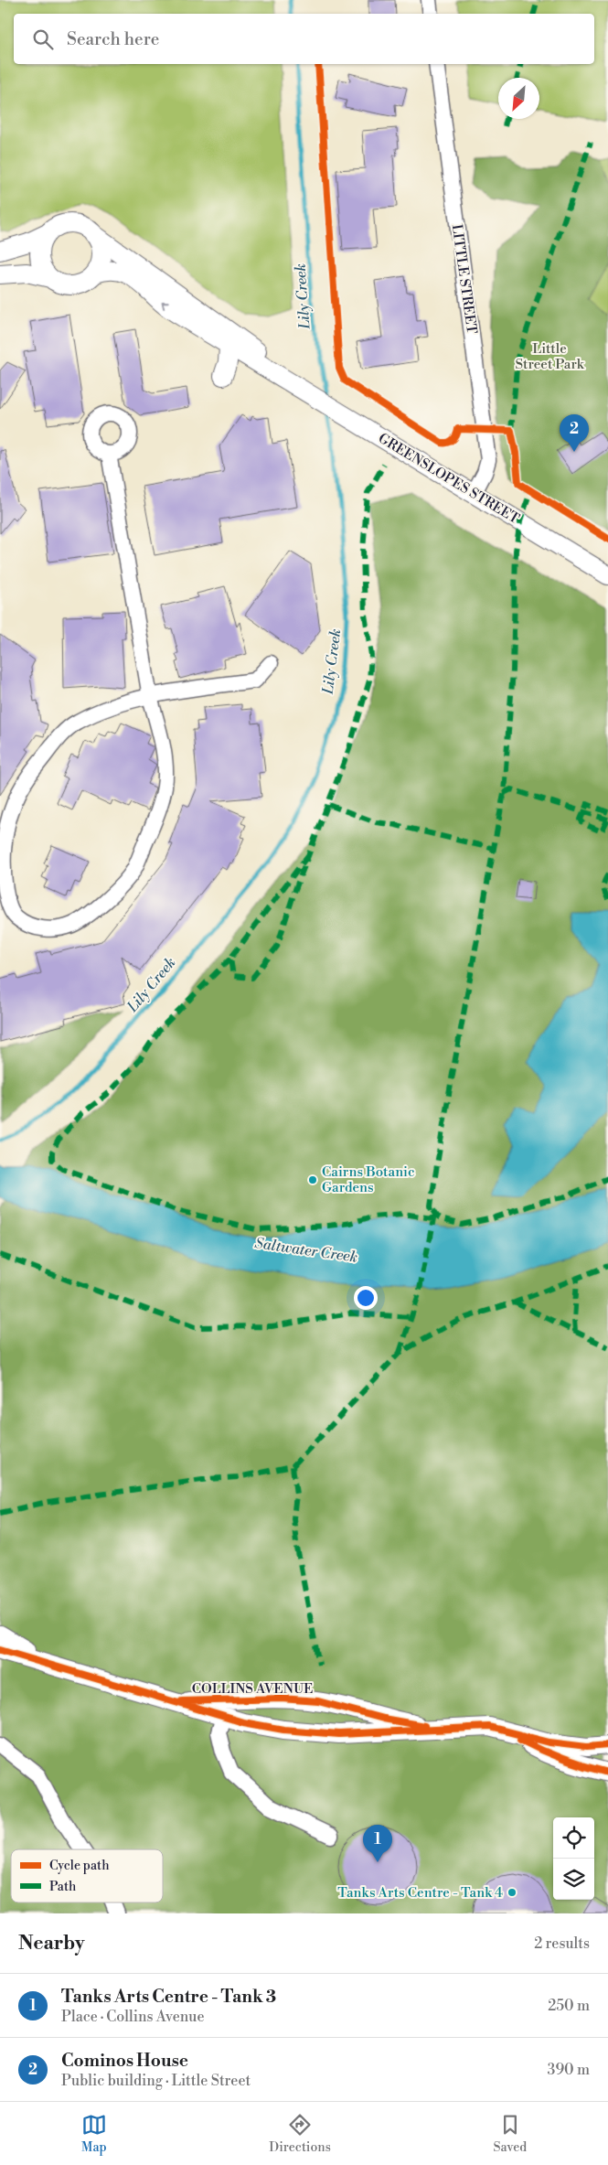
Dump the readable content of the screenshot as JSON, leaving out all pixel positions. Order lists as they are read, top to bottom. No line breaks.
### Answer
{"streets":{"street":["LITTLE STREET","GREENSLOPES STREET","COLLINS AVENUE"]},"crossings":[["LITTLE STREET","GREENSLOPES STREET"]],"water":["Lily Creek","Saltwater Creek"],"parks":["Little Street Park"],"places":["Cairns Botanic Gardens","Tanks Arts Centre - Tank 4"],"legend":["Cycle path","Path"],"north":"bottom left","page":{"search":"Search here","pins":["2","1"],"heading":["Nearby","2 results"],"list":[{"mark":"1","name":"Tanks Arts Centre - Tank 3","note":"Place · Collins Avenue","value":"250 m"},{"mark":"2","name":"Cominos House","note":"Public building · Little Street","value":"390 m"}],"nav":["Map","Directions","Saved"]}}
